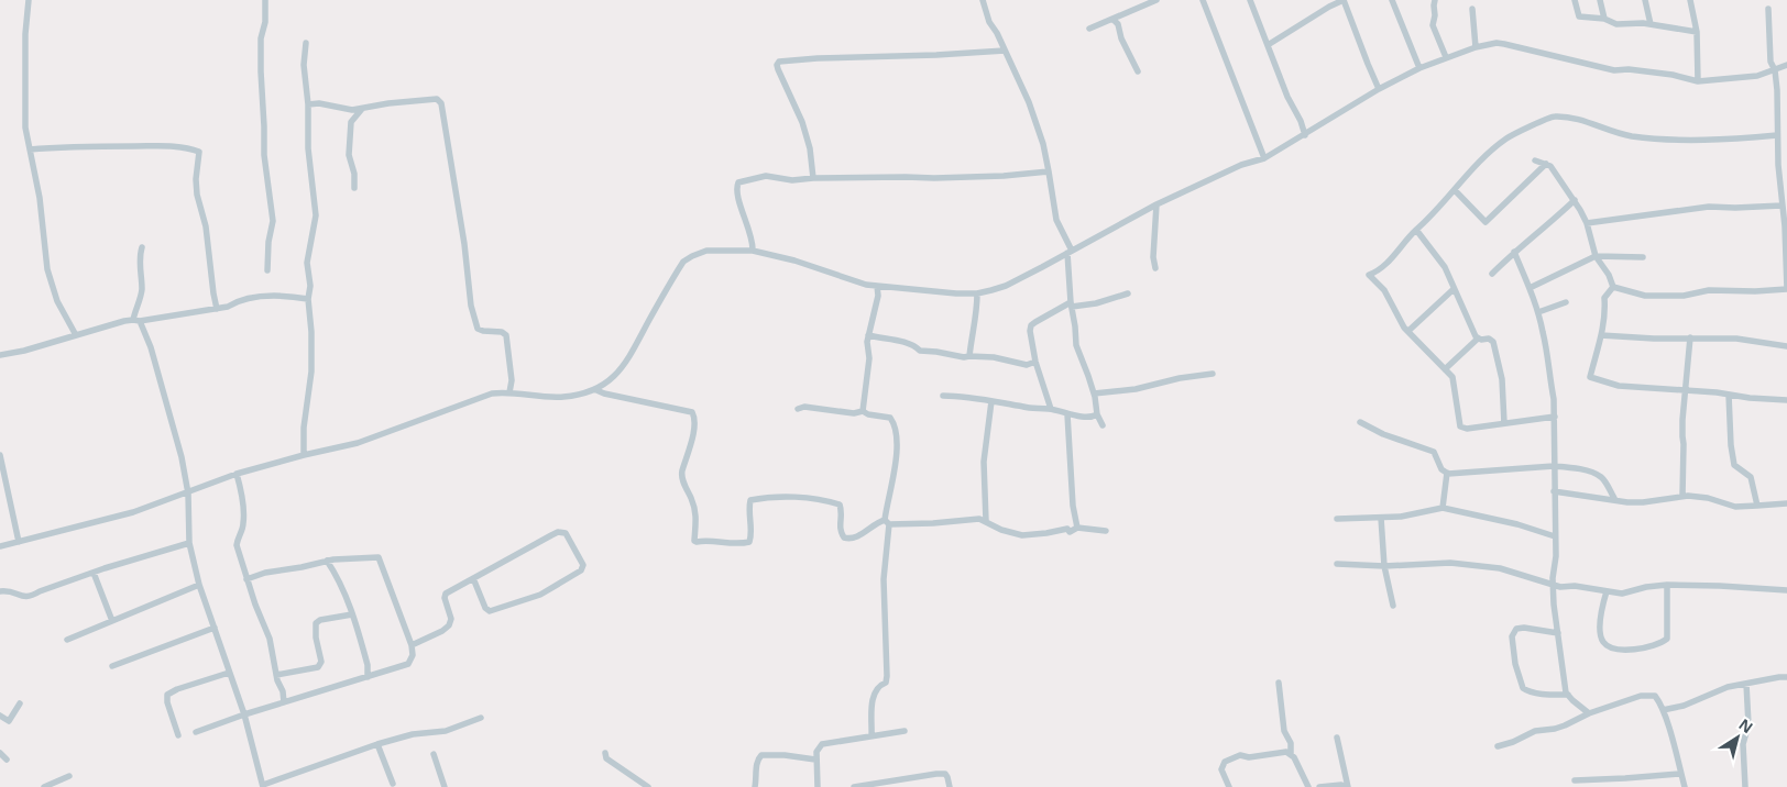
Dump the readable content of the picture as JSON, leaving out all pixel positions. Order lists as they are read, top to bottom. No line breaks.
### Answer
{"north":"top right"}
